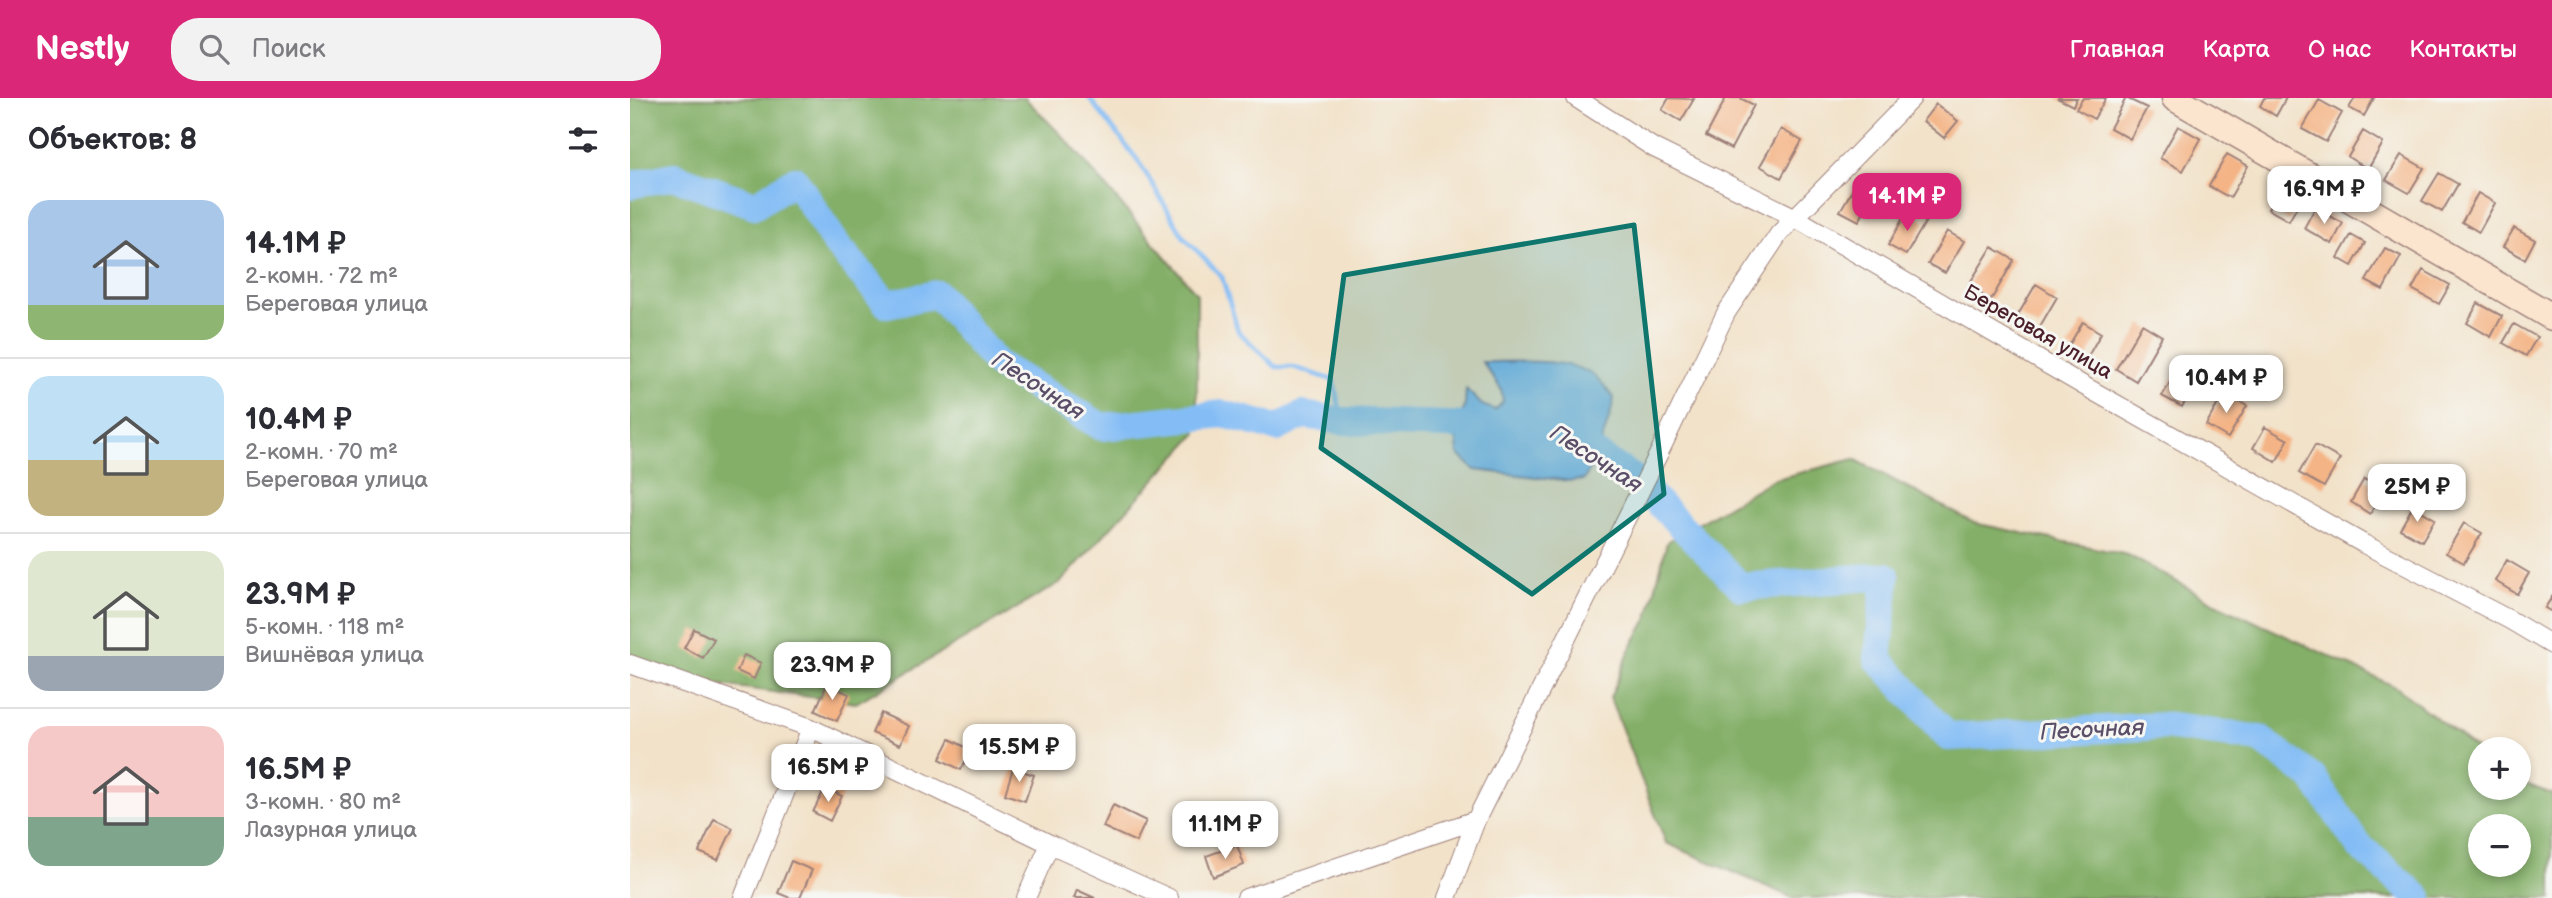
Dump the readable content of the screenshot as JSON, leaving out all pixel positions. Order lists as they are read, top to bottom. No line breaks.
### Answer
{"streets":{"street":["Береговая улица"]},"water":["Песочная"],"page":{"header":"Nestly","search":"Поиск","nav":["Главная","Карта","О нас","Контакты"],"heading":"Объектов: 8","price":["16.9M ₽","14.1M ₽","10.4M ₽","25M ₽","23.9M ₽","15.5M ₽","16.5M ₽","11.1M ₽"],"list":[{"name":"14.1M ₽","note":"2-комн. · 72 m² · Береговая улица"},{"name":"10.4M ₽","note":"2-комн. · 70 m² · Береговая улица"},{"name":"23.9M ₽","note":"5-комн. · 118 m² · Вишнёвая улица"},{"name":"16.5M ₽","note":"3-комн. · 80 m² · Лазурная улица"}],"map_buttons":["+","−"]}}
